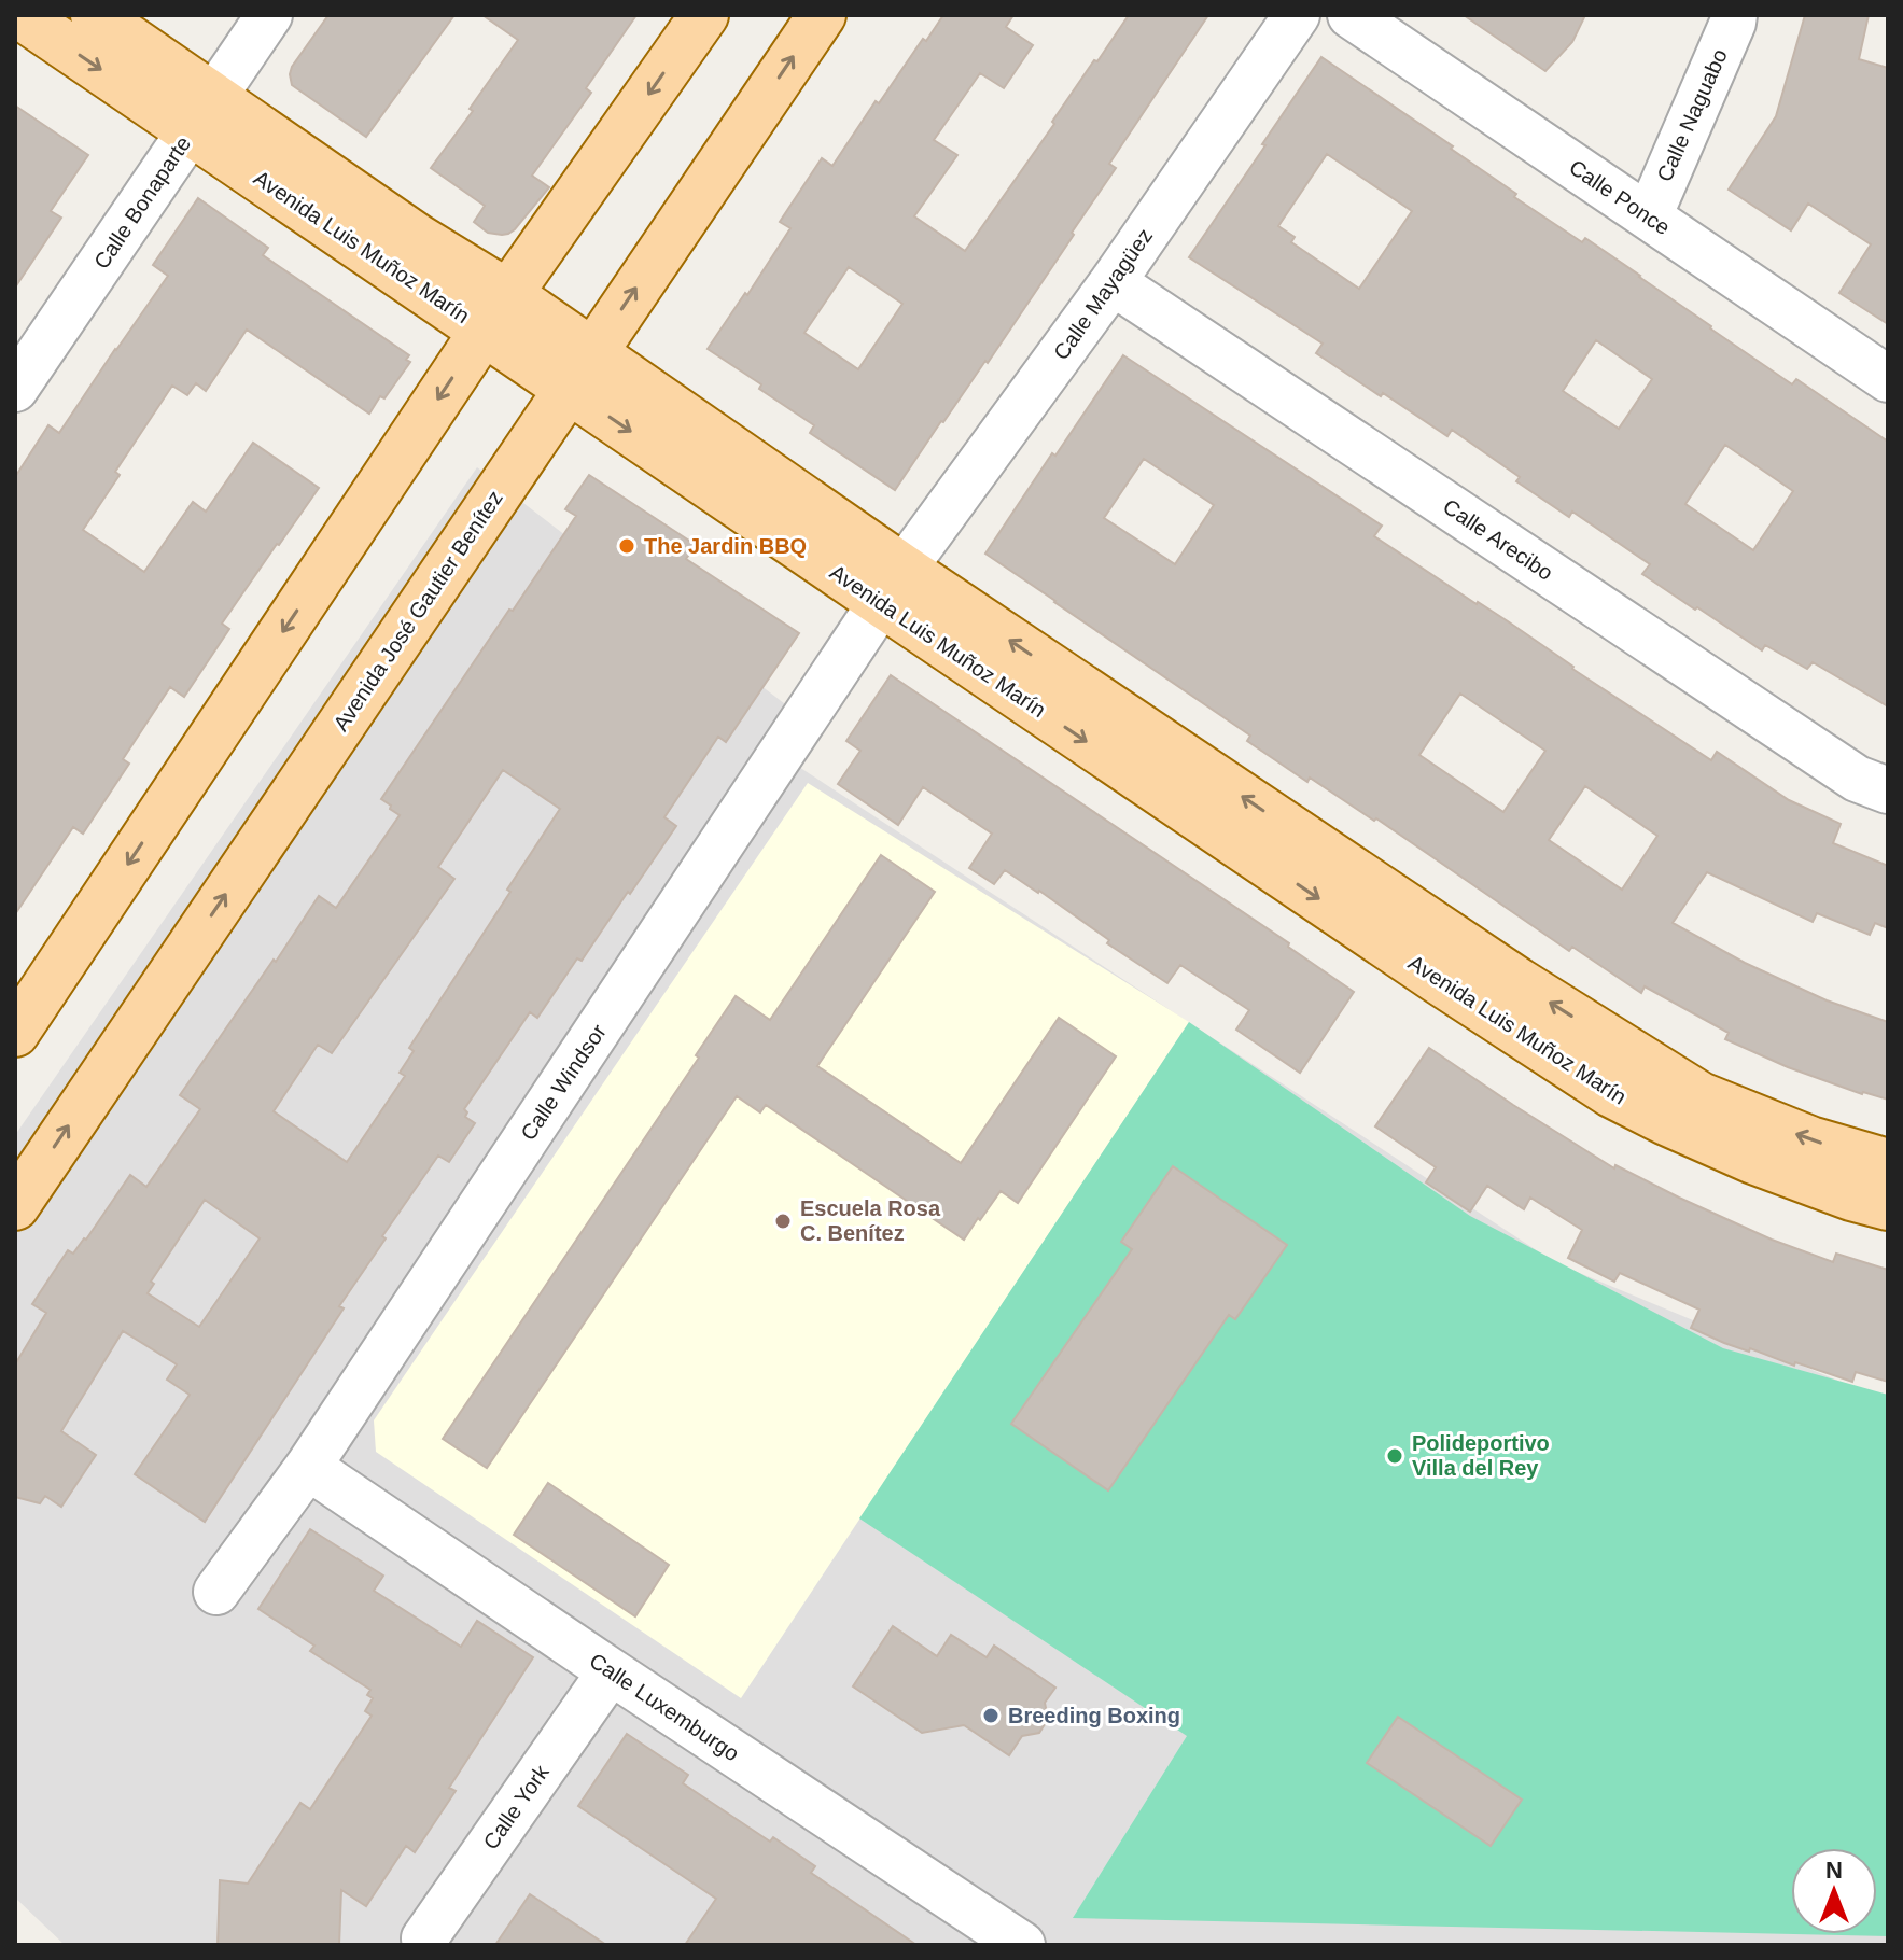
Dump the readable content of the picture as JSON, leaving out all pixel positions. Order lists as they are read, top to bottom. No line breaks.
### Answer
{"streets":{"main road":["Avenida Luis Muñoz Marín","Avenida José Gautier Benítez"],"street":["Calle Naguabo","Calle Ponce","Calle Bonaparte","Calle Mayagüez","Calle Arecibo","Calle Windsor","Calle Luxemburgo","Calle York"]},"crossings":[["Calle Naguabo","Calle Ponce"],["Calle Bonaparte","Avenida Luis Muñoz Marín"],["Avenida Luis Muñoz Marín","Calle Mayagüez"],["Avenida Luis Muñoz Marín","Avenida José Gautier Benítez"],["Avenida Luis Muñoz Marín","Calle Windsor"],["Calle Mayagüez","Calle Arecibo"],["Calle Mayagüez","Calle Windsor"],["Calle Windsor","Calle Luxemburgo"],["Calle Luxemburgo","Calle York"]],"places":["The Jardin BBQ","Escuela Rosa C. Benítez","Polideportivo Villa del Rey","Breeding Boxing"],"north":"top"}
